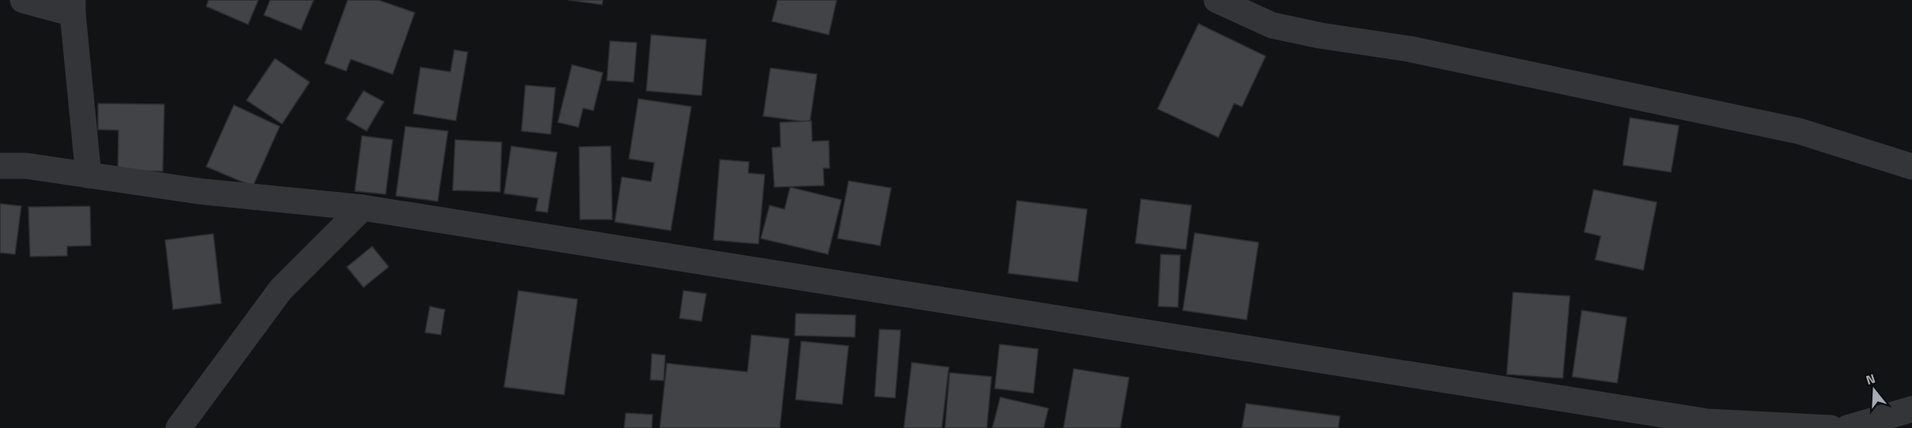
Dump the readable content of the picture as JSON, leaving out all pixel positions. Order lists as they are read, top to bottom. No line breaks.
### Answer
{"north":"top"}
